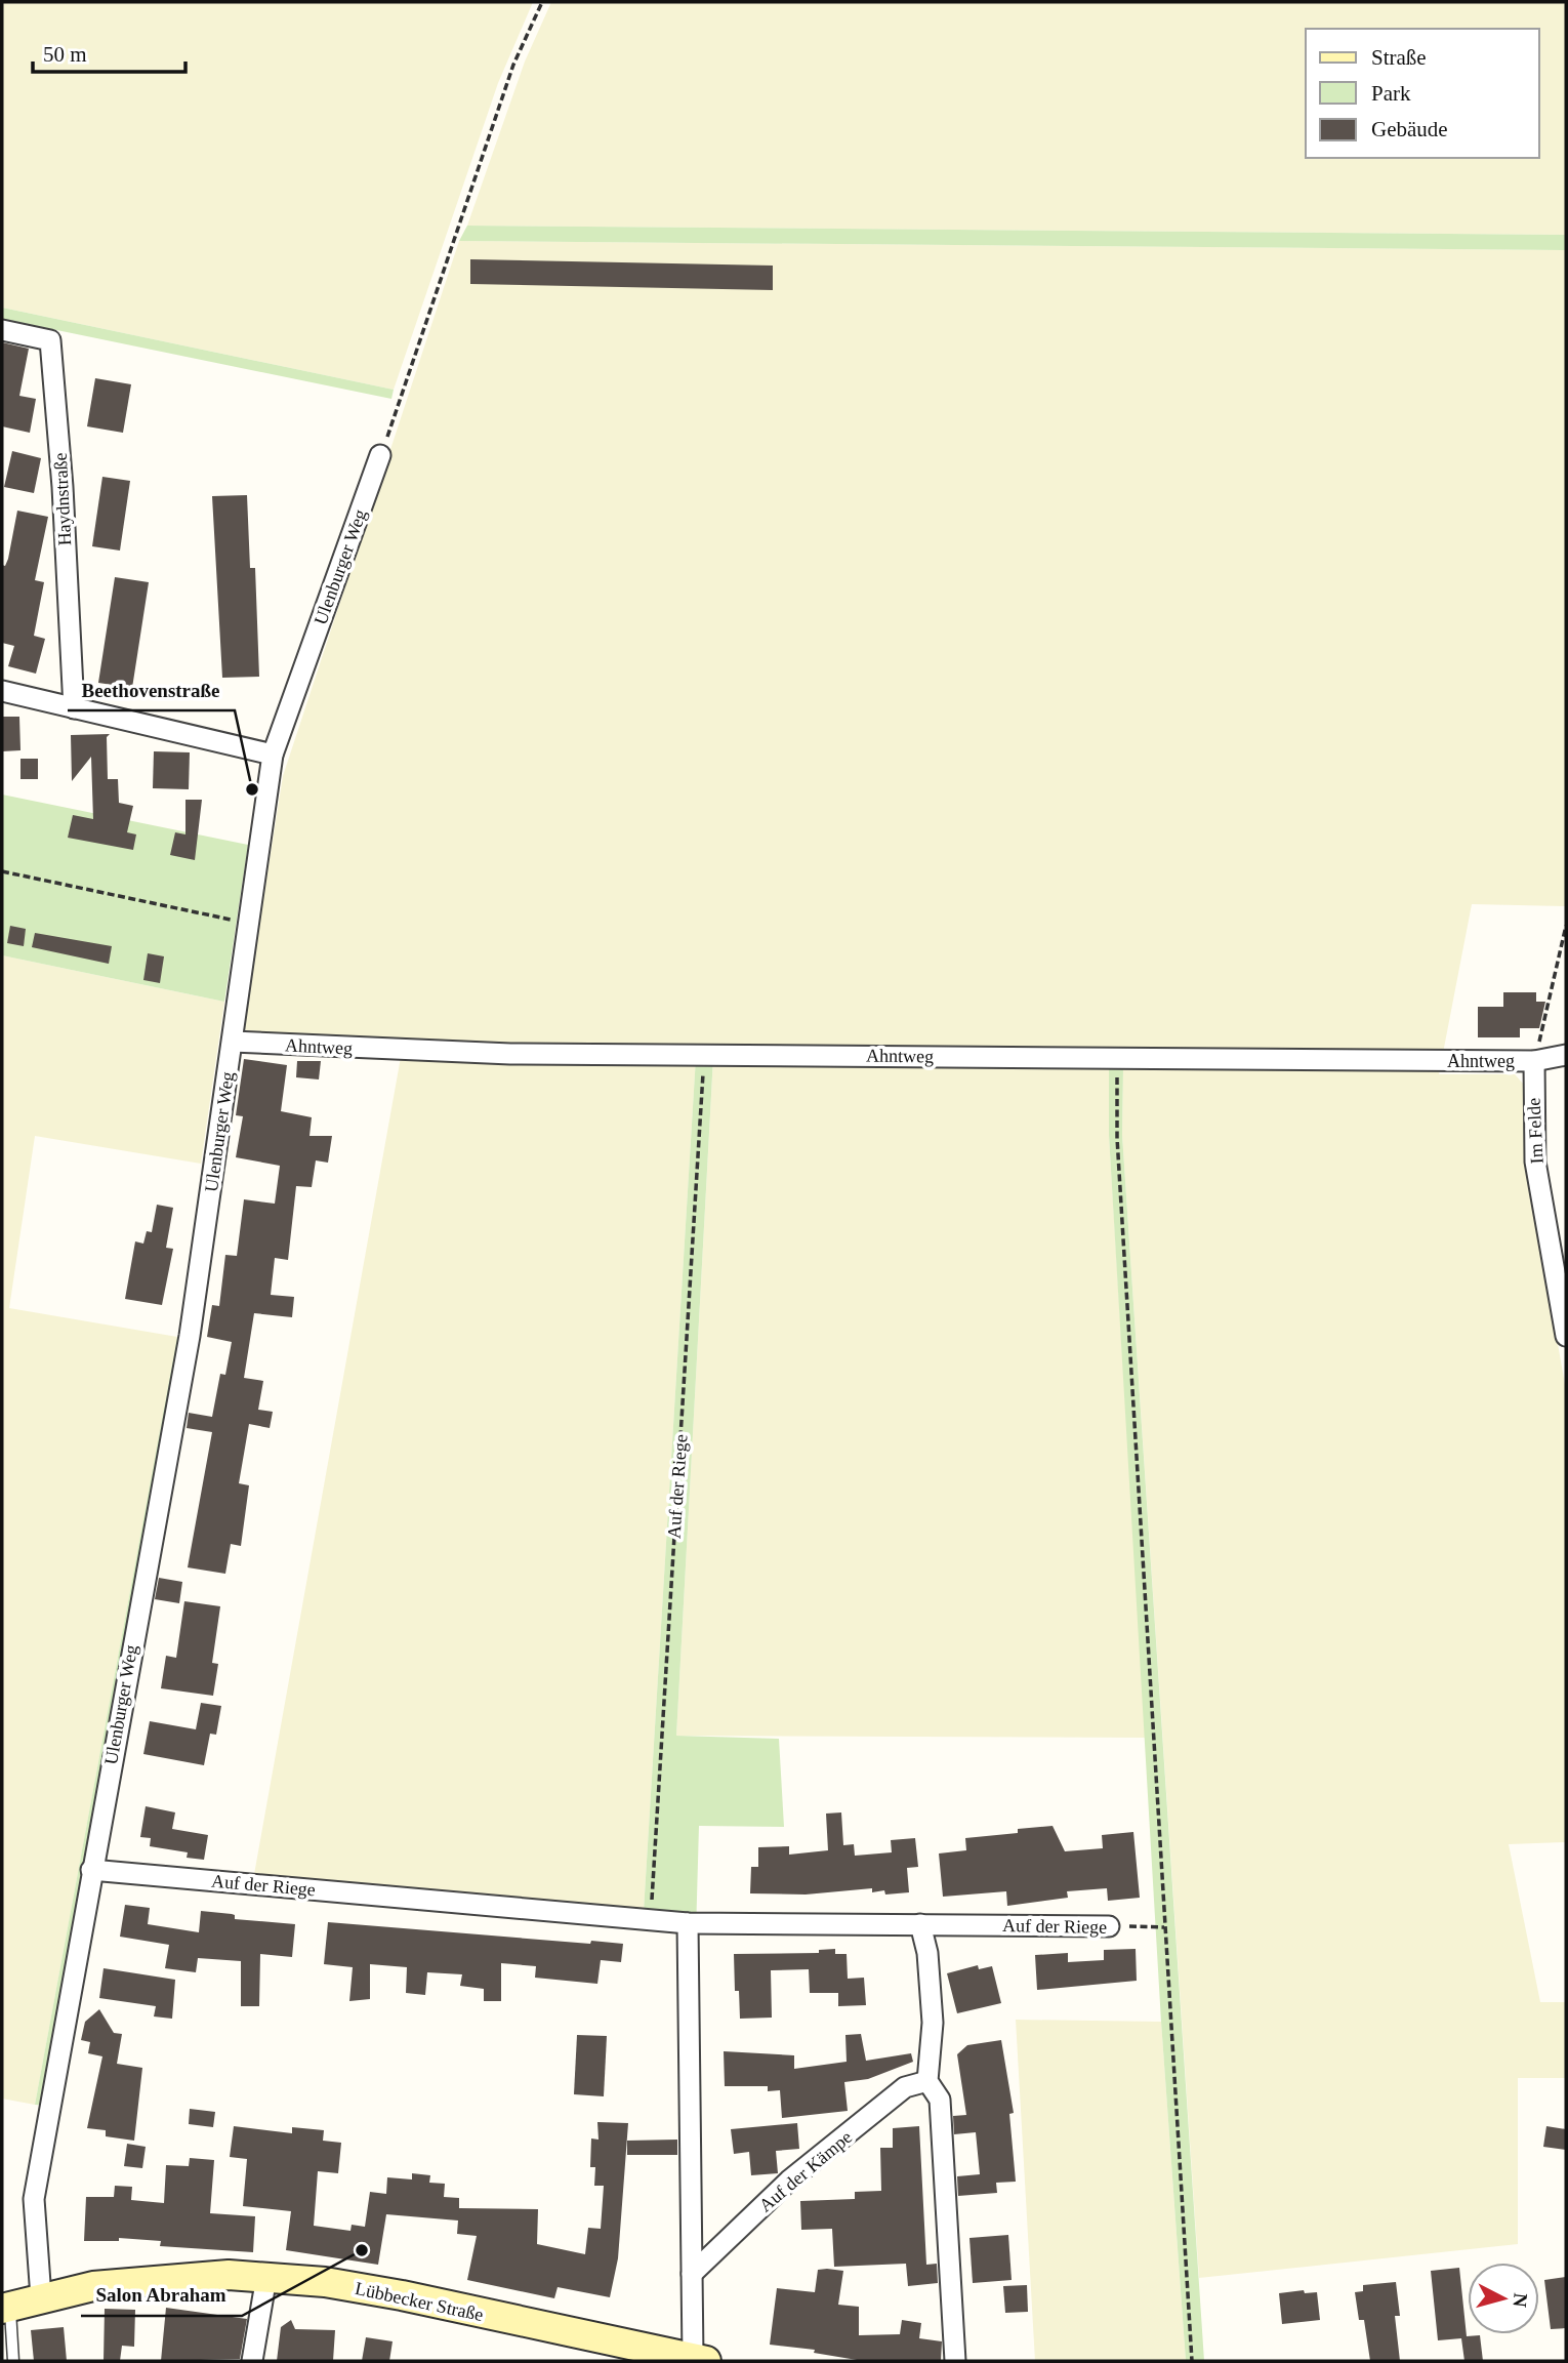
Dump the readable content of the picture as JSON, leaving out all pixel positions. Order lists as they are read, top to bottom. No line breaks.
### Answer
{"streets":{"main road":["Lübbecker Straße"],"street":["Haydnstraße","Ulenburger Weg","Ahntweg","Im Felde","Auf der Riege","Auf der Kämpe"]},"crossings":[["Ulenburger Weg","Ahntweg"],["Ulenburger Weg","Auf der Riege"],["Ulenburger Weg","Lübbecker Straße"],["Ahntweg","Im Felde"],["Ahntweg","Auf der Riege"]],"places":["Beethovenstraße","Salon Abraham"],"legend":["Straße","Park","Gebäude"],"scale_bar":"50 m","north":"right"}
